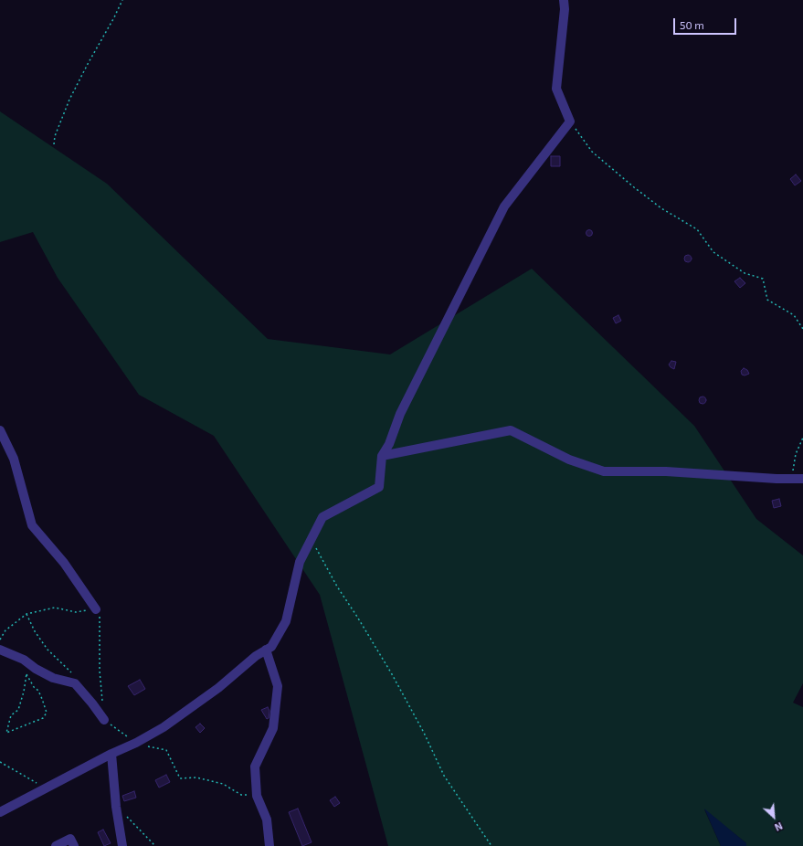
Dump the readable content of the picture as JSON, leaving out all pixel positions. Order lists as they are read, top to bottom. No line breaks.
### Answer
{"scale_bar":"50 m","north":"bottom right"}
